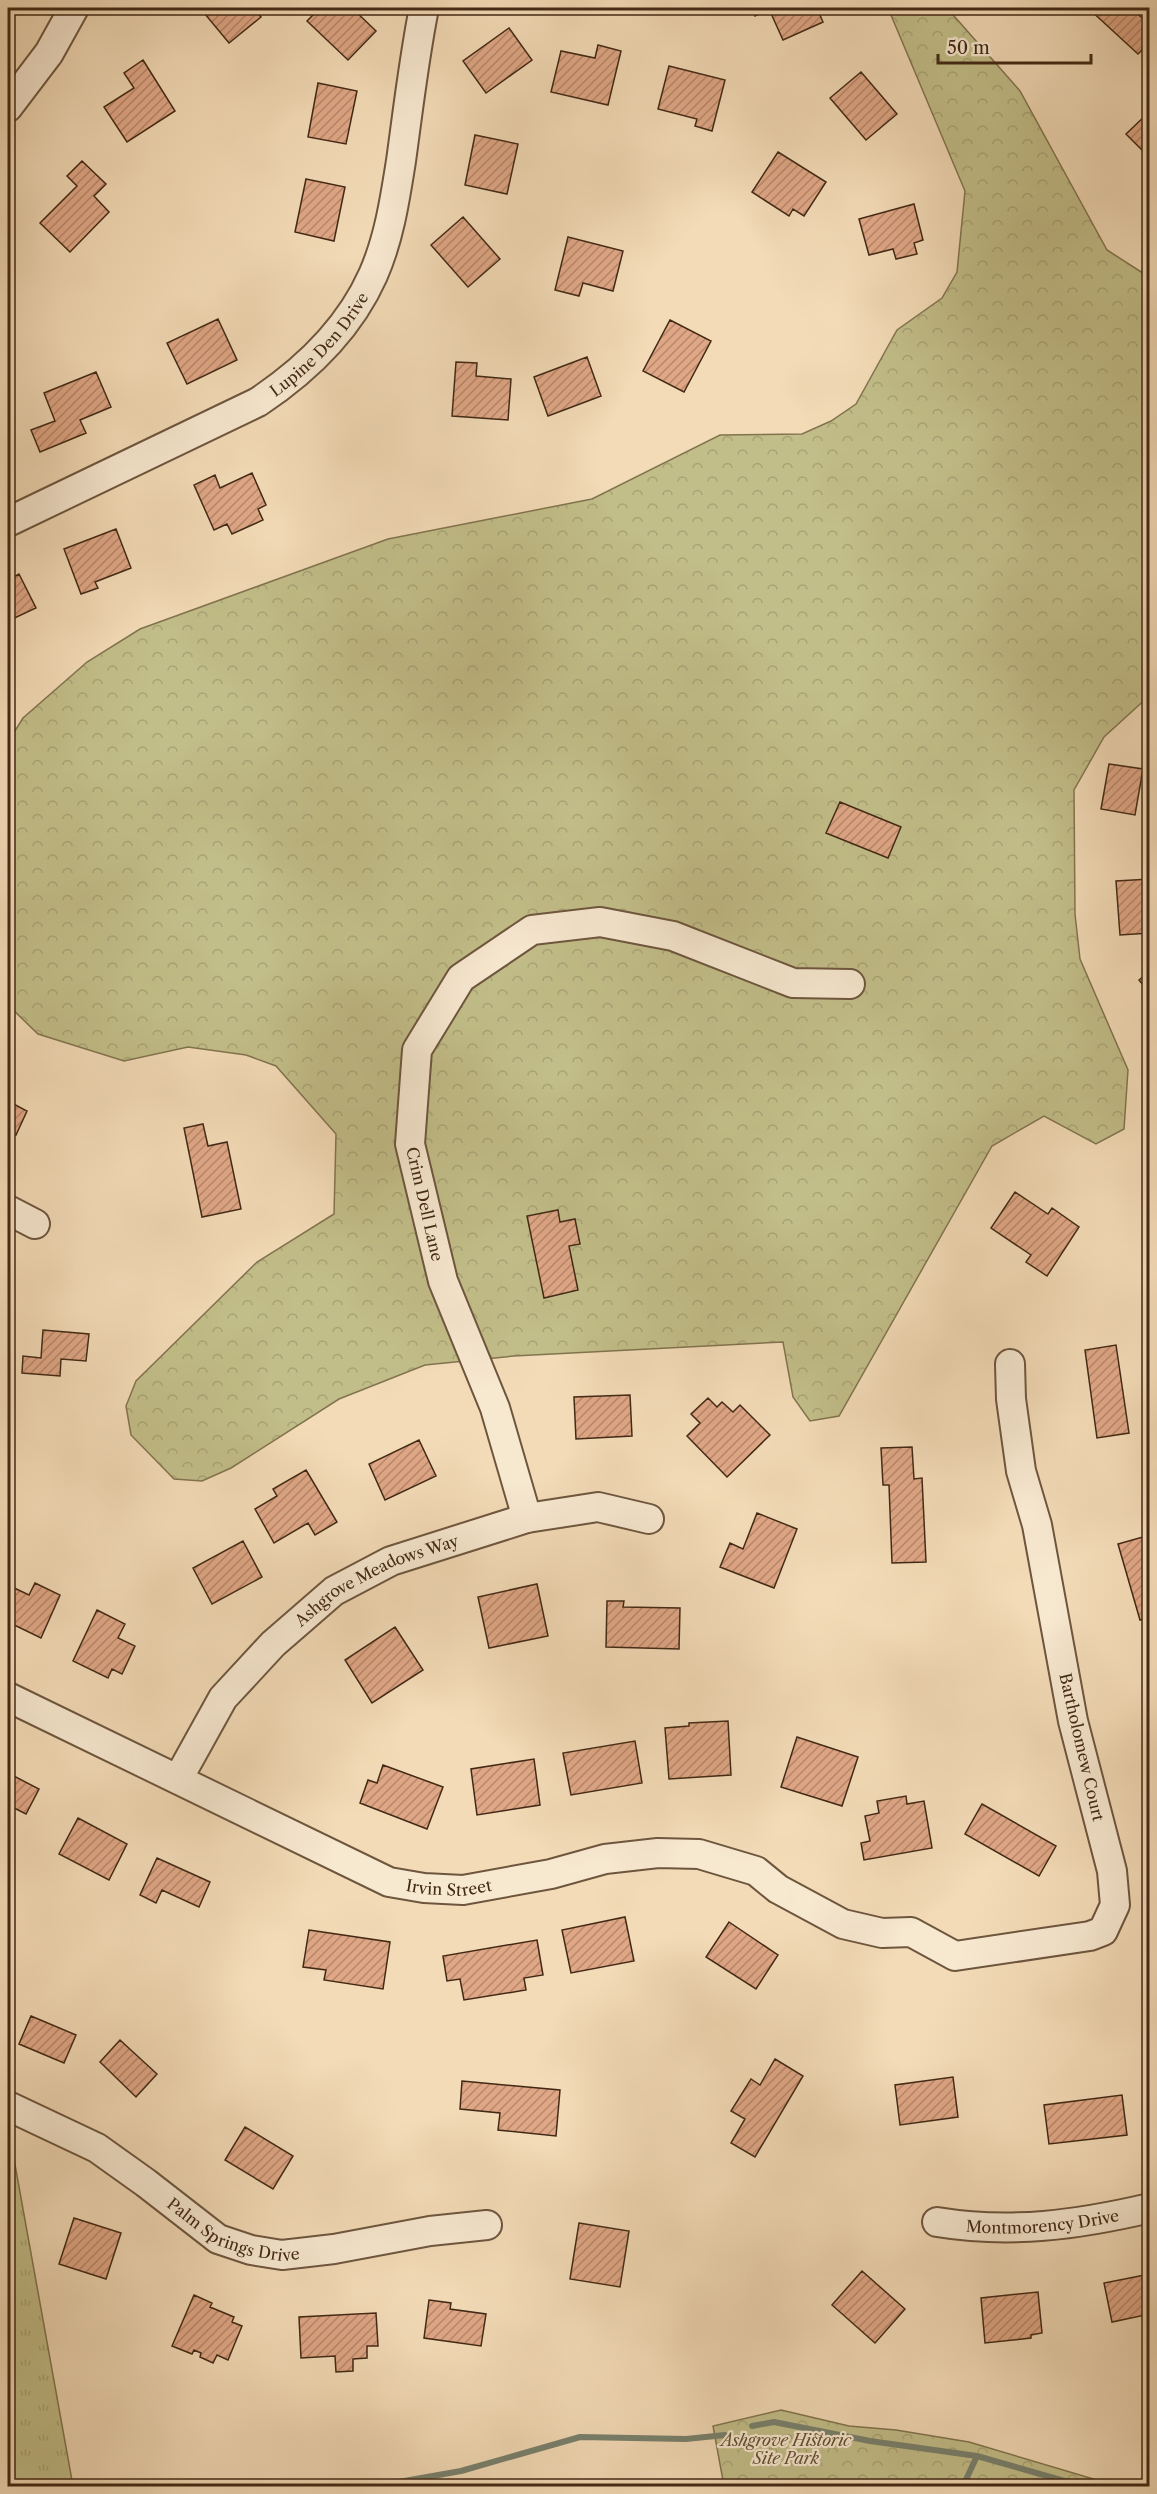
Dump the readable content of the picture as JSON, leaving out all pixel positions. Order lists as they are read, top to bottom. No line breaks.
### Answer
{"streets":{"street":["Lupine Den Drive","Crim Dell Lane","Ashgrove Meadows Way","Bartholomew Court","Irvin Street","Montmorency Drive","Palm Springs Drive"]},"crossings":[["Crim Dell Lane","Ashgrove Meadows Way"],["Ashgrove Meadows Way","Irvin Street"],["Bartholomew Court","Irvin Street"]],"parks":["Ashgrove Historic Site Park"],"scale_bar":"50 m"}
